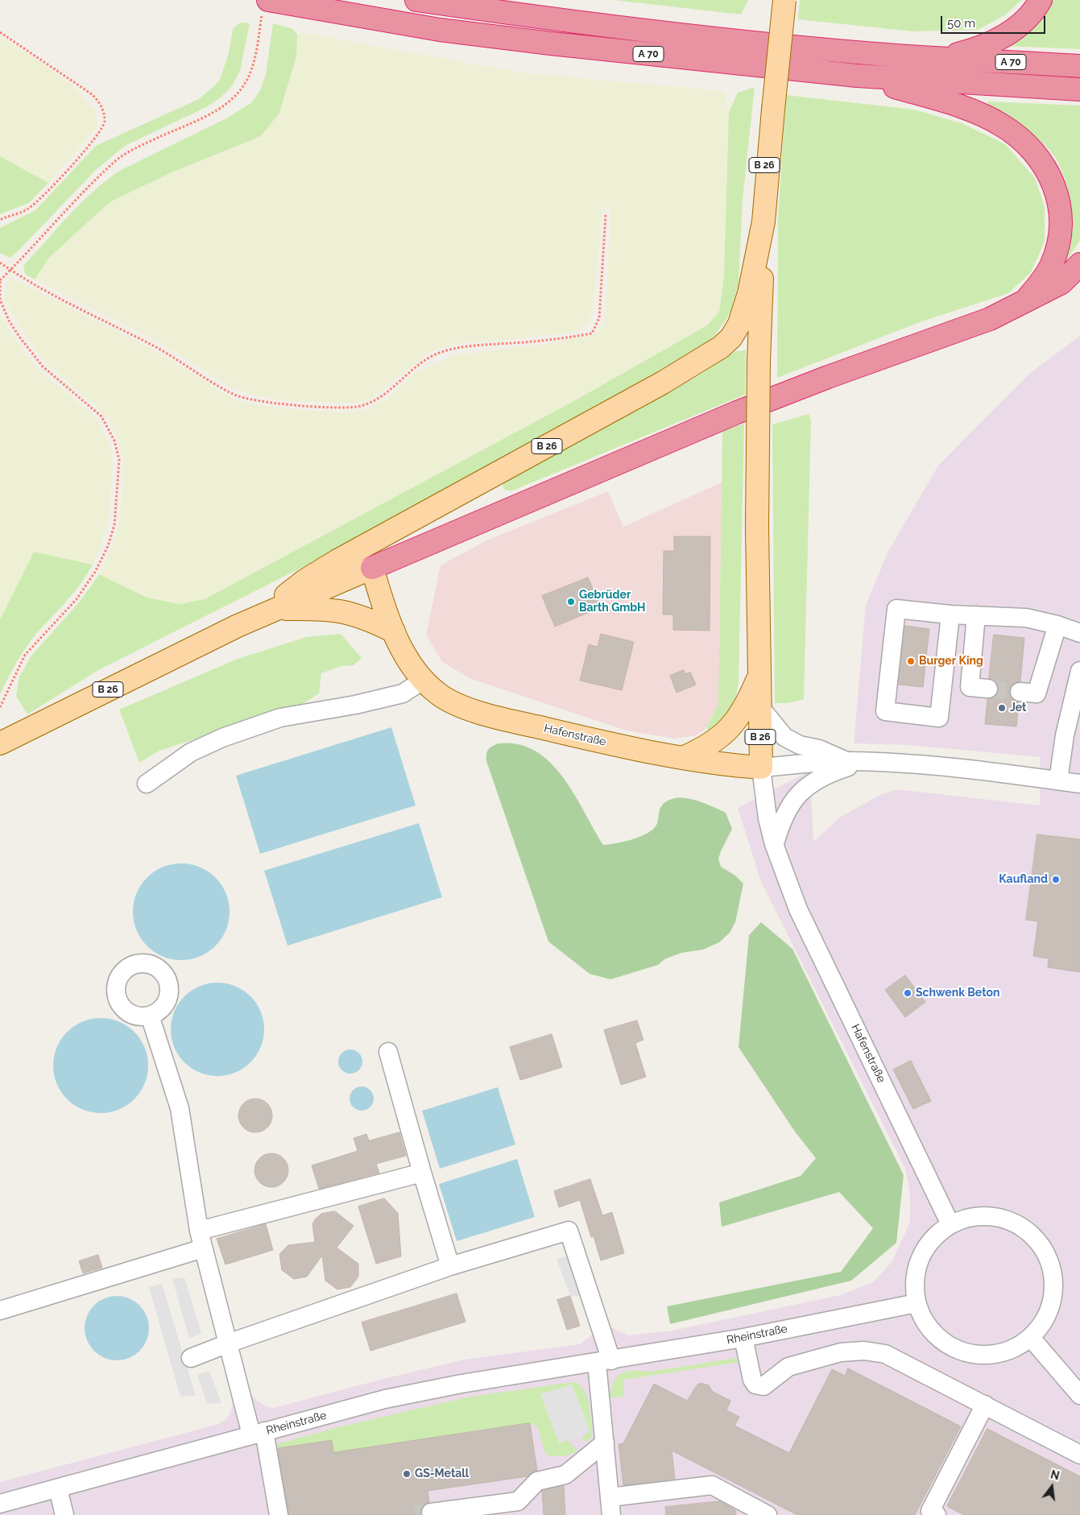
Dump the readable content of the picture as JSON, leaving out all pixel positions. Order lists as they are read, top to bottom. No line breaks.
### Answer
{"streets":{"highway":["A 70"],"main road":["B 26","Hafenstraße"],"street":["Rheinstraße"]},"crossings":[["B 26","Hafenstraße"],["Hafenstraße","Rheinstraße"]],"places":["Gebrüder Barth GmbH","Burger King","Jet","Kaufland","Schwenk Beton","GS-Metall"],"scale_bar":"50 m","north":"top"}
